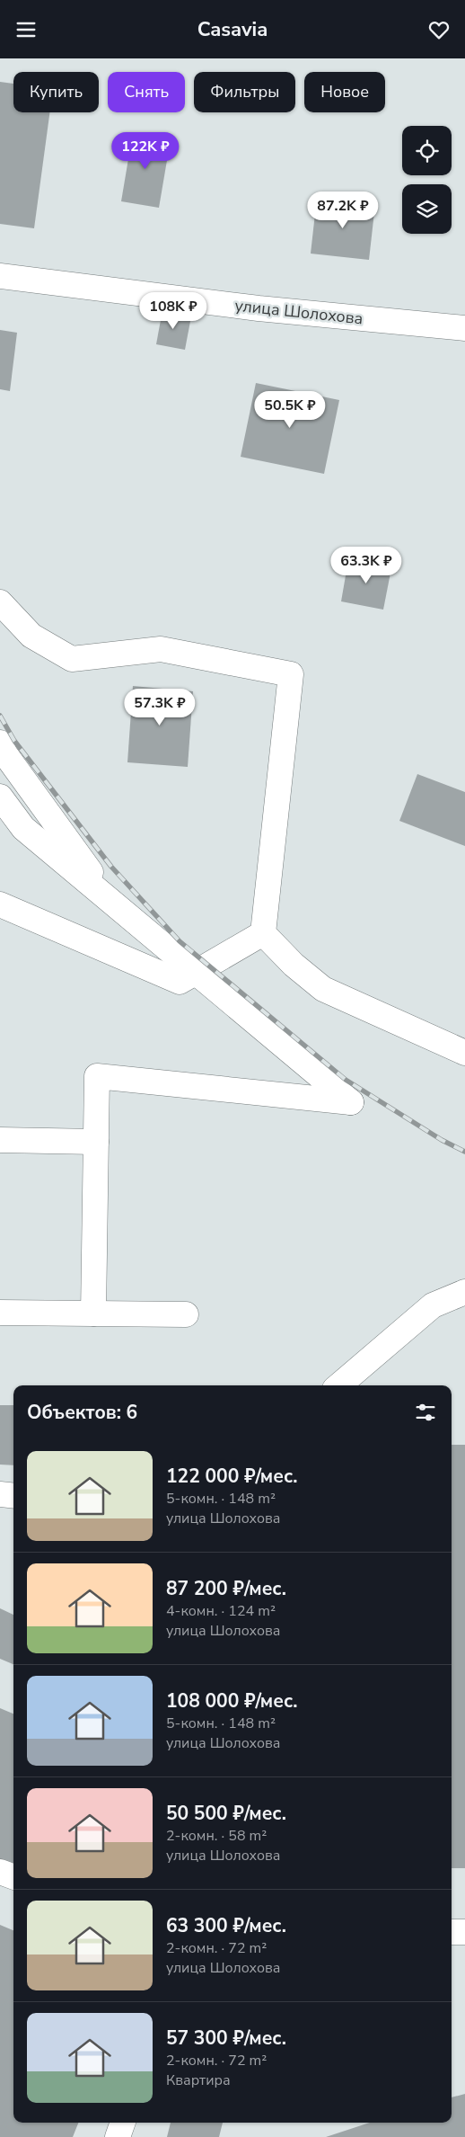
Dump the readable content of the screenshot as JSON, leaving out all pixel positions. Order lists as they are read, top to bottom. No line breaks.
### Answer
{"streets":{"street":["улица Шолохова"]},"page":{"header":"Casavia","chip":["Купить","Снять","Фильтры","Новое"],"price":["122K ₽","87.2K ₽","108K ₽","50.5K ₽","63.3K ₽","57.3K ₽"],"heading":"Объектов: 6","list":[{"name":"122 000 ₽/мес.","note":"5-комн. · 148 m² · улица Шолохова"},{"name":"87 200 ₽/мес.","note":"4-комн. · 124 m² · улица Шолохова"},{"name":"108 000 ₽/мес.","note":"5-комн. · 148 m² · улица Шолохова"},{"name":"50 500 ₽/мес.","note":"2-комн. · 58 m² · улица Шолохова"},{"name":"63 300 ₽/мес.","note":"2-комн. · 72 m² · улица Шолохова"},{"name":"57 300 ₽/мес.","note":"2-комн. · 72 m² · Квартира"}]}}
